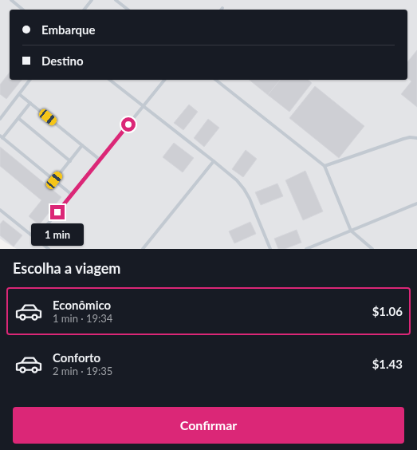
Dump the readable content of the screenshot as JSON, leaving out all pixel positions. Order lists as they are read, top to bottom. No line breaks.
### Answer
{"page":{"banner":["Embarque","Destino"],"bubble":"1 min","heading":"Escolha a viagem","list":[{"name":"Econômico","note":"1 min · 19:34","value":"$1.06"},{"name":"Conforto","note":"2 min · 19:35","value":"$1.43"}],"buttons":"Confirmar"}}
